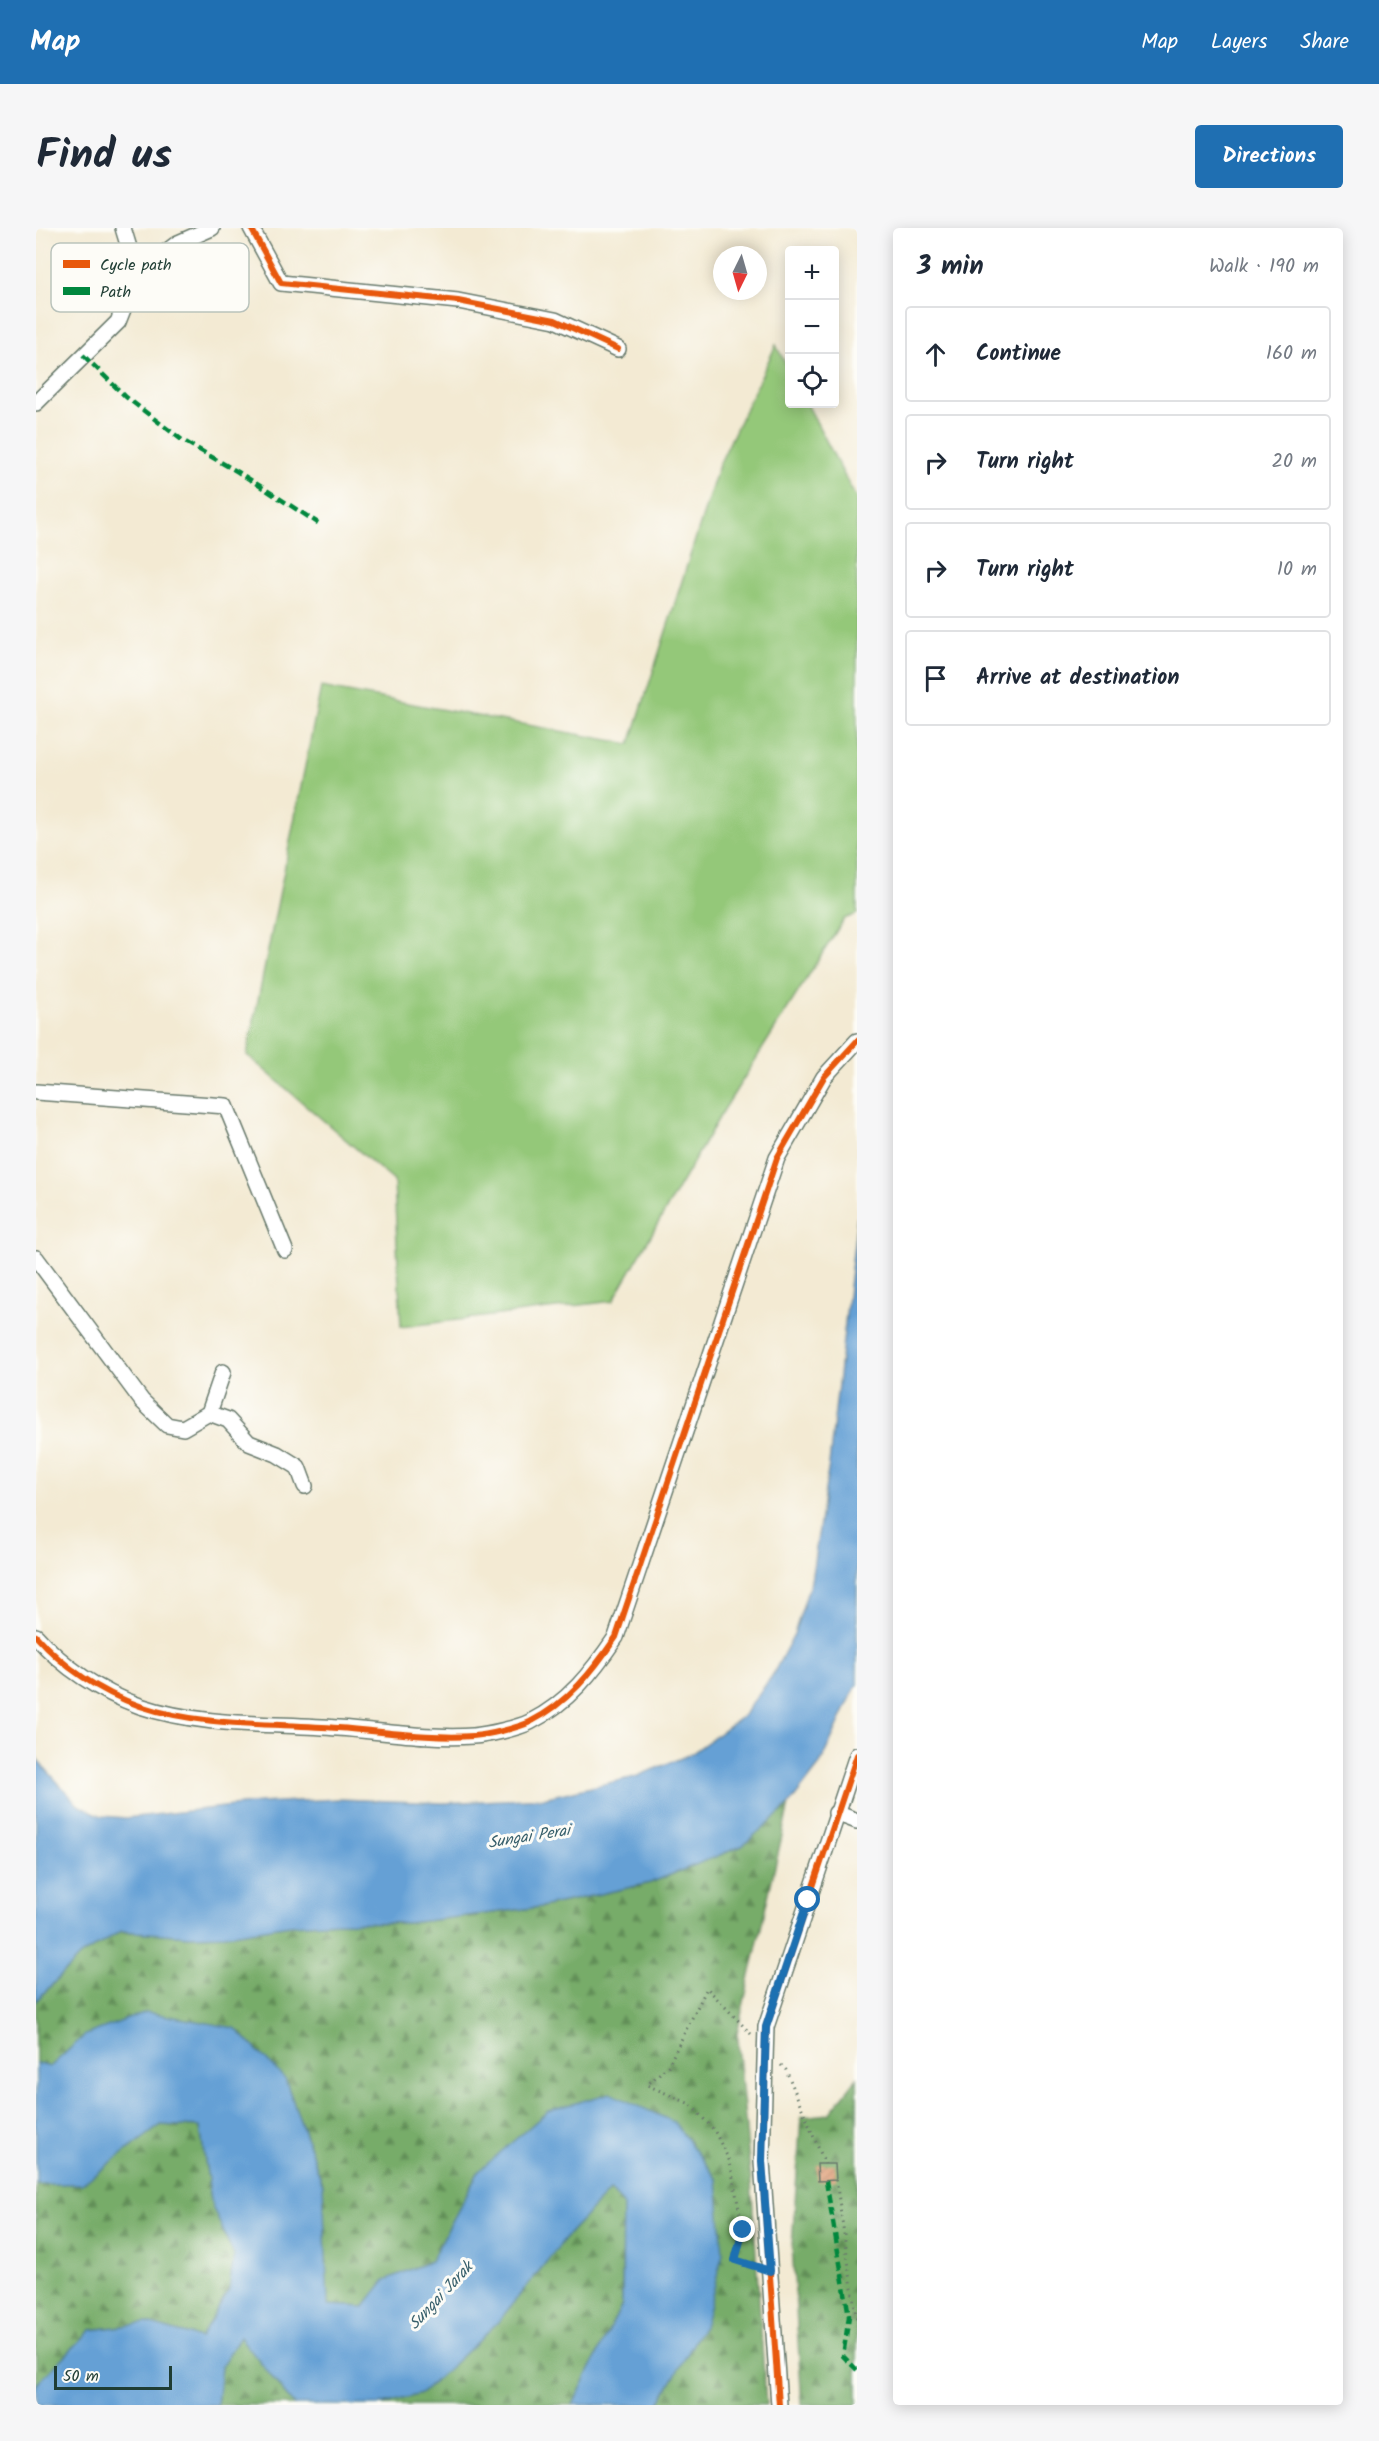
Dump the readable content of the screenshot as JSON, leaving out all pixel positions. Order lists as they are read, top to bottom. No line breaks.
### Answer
{"water":["Sungai Perai","Sungai Jarak"],"legend":["Cycle path","Path"],"scale_bar":"50 m","north":"bottom","page":{"header":"Map","nav":["Map","Layers","Share"],"title":"Find us","buttons":"Directions","heading":["3 min","Walk · 190 m"],"map_buttons":["+","−"],"list":[["Continue","160 m"],["Turn right","20 m"],["Turn right","10 m"],"Arrive at destination"],"scale":"50 m"}}
